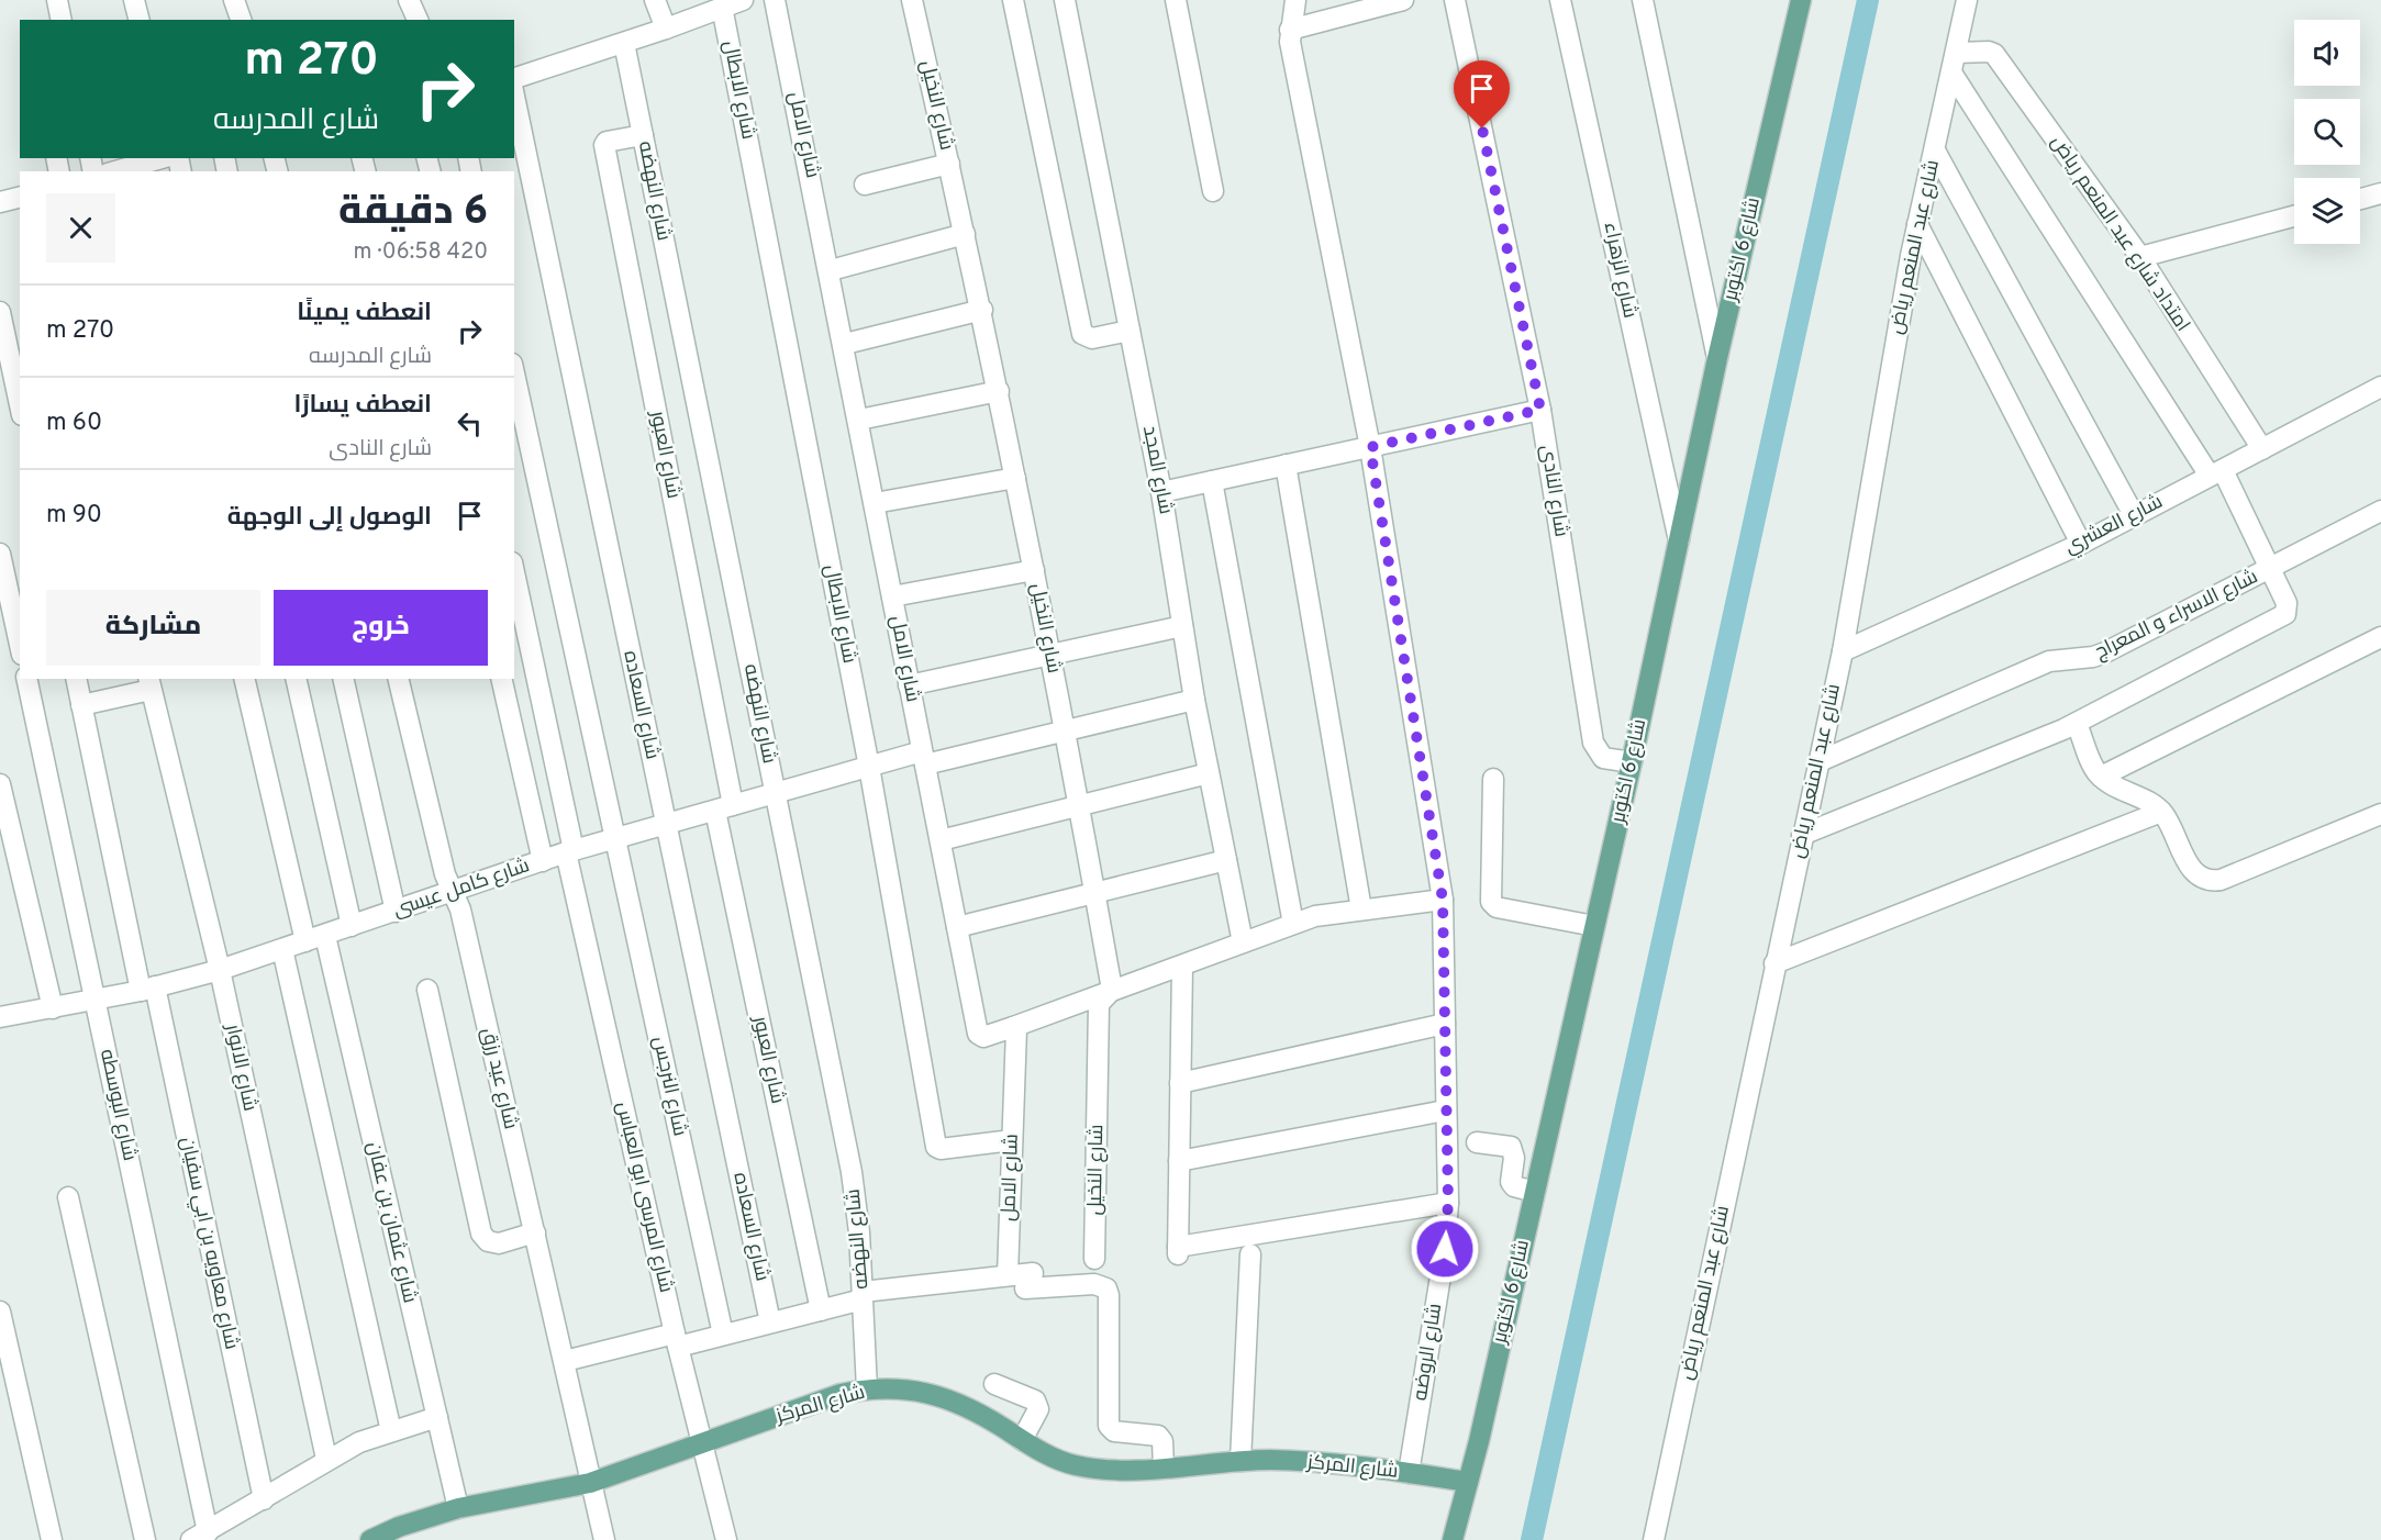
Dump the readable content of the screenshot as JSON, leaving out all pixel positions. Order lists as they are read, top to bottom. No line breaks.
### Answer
{"streets":{"main road":["شارع 6 اكتوبر","شارع المركز"],"street":["شارع الابطال","شارع النخيل","شارع الامل","شارع النهضه","امتداد شارع عبد المنعم رياض","شارع عبد المنعم رياض","شارع الزهراء","شارع العبور","شارع المجد","شارع النادى","شارع العشري","شارع الاسراء و المعراج","شارع السعاده","شارع كامل عيسى","شارع الانوار","شارع عيد رزق","شارع النرجس","شارع البوسطه","شارع المرسى ابو العباس","شارع عثمان بن عفان","شارع معاويه بن ابي سفيان","شارع الروضه"]},"crossings":[["شارع الابطال","شارع الامل"],["شارع الابطال","شارع كامل عيسى"],["شارع النخيل","شارع كامل عيسى"],["شارع الامل","شارع كامل عيسى"],["شارع النهضه","شارع العبور"],["شارع النهضه","شارع كامل عيسى"],["شارع النهضه","شارع المركز"],["امتداد شارع عبد المنعم رياض","شارع عبد المنعم رياض"],["امتداد شارع عبد المنعم رياض","شارع العشري"],["شارع عبد المنعم رياض","شارع العشري"],["شارع عبد المنعم رياض","شارع الاسراء و المعراج"],["شارع 6 اكتوبر","شارع الزهراء"],["شارع 6 اكتوبر","شارع النادى"],["شارع 6 اكتوبر","شارع المركز"],["شارع العبور","شارع كامل عيسى"],["شارع المجد","شارع كامل عيسى"],["شارع السعاده","شارع كامل عيسى"],["شارع كامل عيسى","شارع الانوار"],["شارع كامل عيسى","شارع عيد رزق"],["شارع كامل عيسى","شارع النرجس"],["شارع كامل عيسى","شارع البوسطه"],["شارع كامل عيسى","شارع المرسى ابو العباس"],["شارع كامل عيسى","شارع عثمان بن عفان"],["شارع كامل عيسى","شارع معاويه بن ابي سفيان"],["شارع عيد رزق","شارع المركز"],["شارع المرسى ابو العباس","شارع المركز"],["شارع عثمان بن عفان","شارع المركز"],["شارع الروضه","شارع المركز"]],"page":{"turn":["270 m","شارع المدرسه"],"heading":["6 دقيقة","420 m · 06:58"],"list":[{"name":"انعطف يمينًا","note":"شارع المدرسه","value":"270 m"},{"name":"انعطف يسارًا","note":"شارع النادى","value":"60 m"},{"name":"الوصول إلى الوجهة","value":"90 m"}],"buttons":["خروج","مشاركة"]}}
